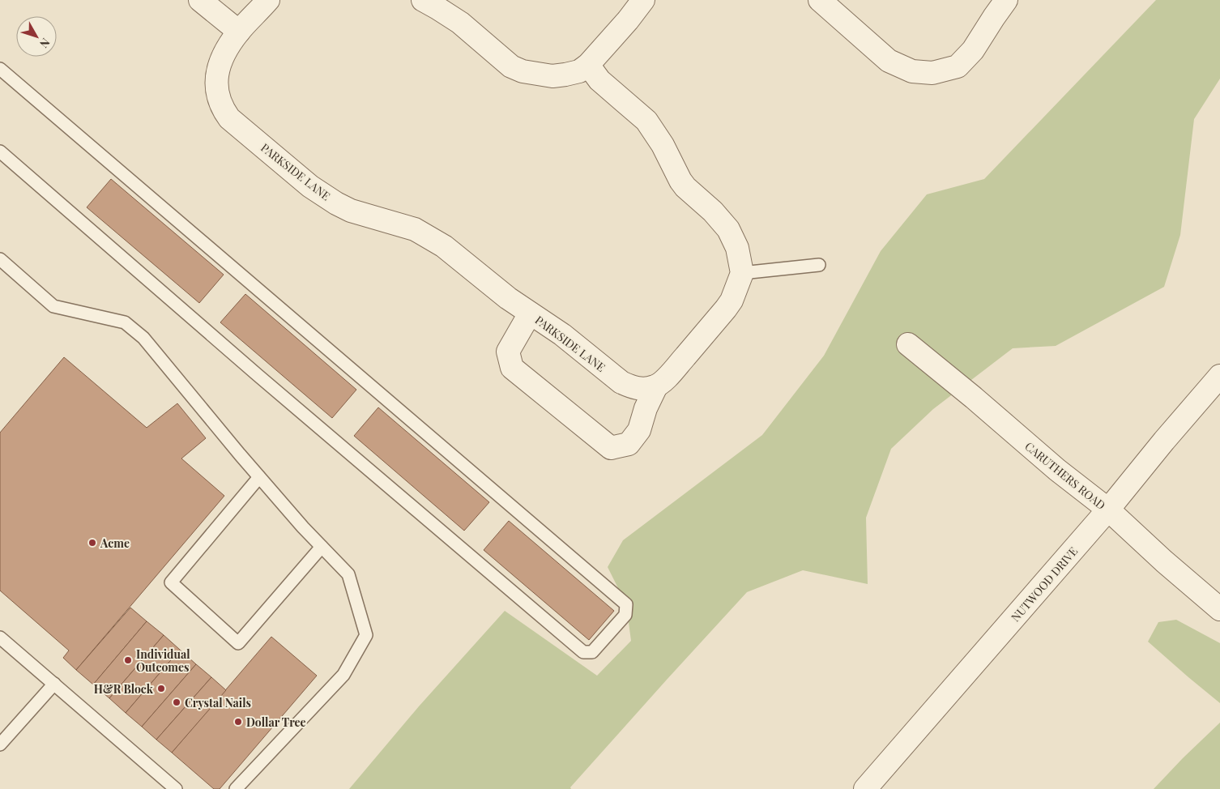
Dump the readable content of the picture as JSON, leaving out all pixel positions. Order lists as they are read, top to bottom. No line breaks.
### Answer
{"streets":{"street":["PARKSIDE LANE","CARUTHERS ROAD","NUTWOOD DRIVE"]},"crossings":[["CARUTHERS ROAD","NUTWOOD DRIVE"]],"places":["Acme","Individual Outcomes","H&R Block","Crystal Nails","Dollar Tree"],"north":"bottom right"}
